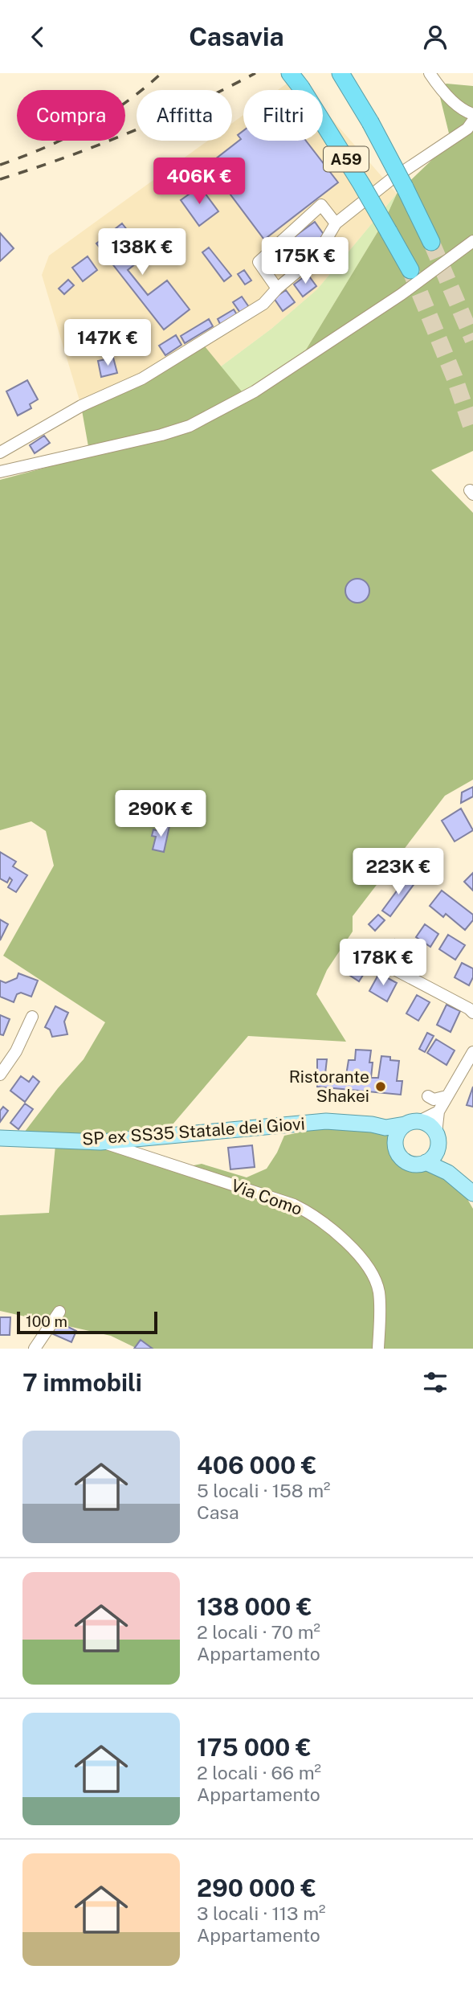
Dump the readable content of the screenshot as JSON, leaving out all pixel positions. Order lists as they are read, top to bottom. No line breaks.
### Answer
{"streets":{"highway":["A59"],"main road":["SP ex SS35 Statale dei Giovi"],"street":["Via Como"]},"crossings":[["SP ex SS35 Statale dei Giovi","Via Como"]],"places":["Ristorante Shakei"],"scale_bar":"100 m","page":{"header":"Casavia","chip":["Compra","Affitta","Filtri"],"price":["406K €","138K €","175K €","147K €","290K €","223K €","178K €"],"scale":"100 m","heading":"7 immobili","list":[{"name":"406 000 €","note":"5 locali · 158 m² · Casa"},{"name":"138 000 €","note":"2 locali · 70 m² · Appartamento"},{"name":"175 000 €","note":"2 locali · 66 m² · Appartamento"},{"name":"290 000 €","note":"3 locali · 113 m² · Appartamento"}]}}
